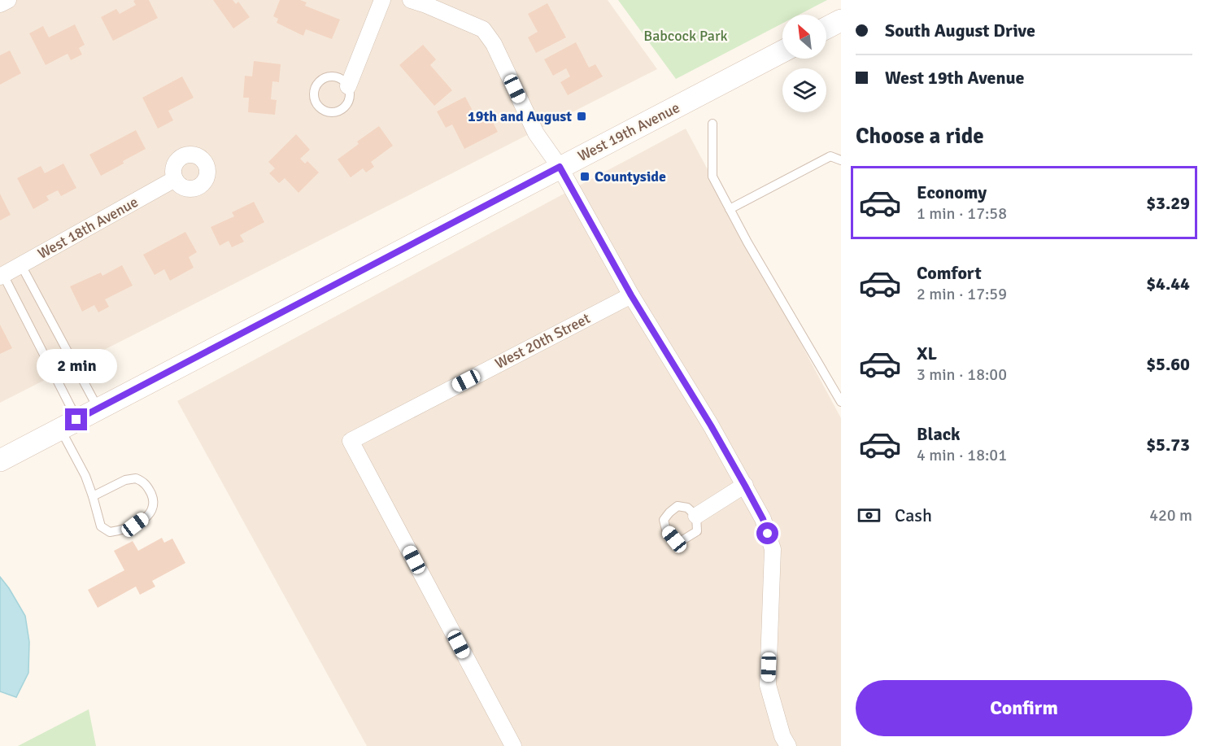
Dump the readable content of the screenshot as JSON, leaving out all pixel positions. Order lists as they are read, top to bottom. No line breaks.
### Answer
{"streets":{"street":["West 19th Avenue","West 18th Avenue","West 20th Street"]},"parks":["Babcock Park"],"places":{"transit":["19th and August","Countyside"]},"north":"top left","page":{"banner":["South August Drive","West 19th Avenue"],"heading":"Choose a ride","list":[{"name":"Economy","note":"1 min · 17:58","value":"$3.29"},{"name":"Comfort","note":"2 min · 17:59","value":"$4.44"},{"name":"XL","note":"3 min · 18:00","value":"$5.60"},{"name":"Black","note":"4 min · 18:01","value":"$5.73"}],"bubble":"2 min","pay":["Cash","420 m"],"buttons":"Confirm"}}
